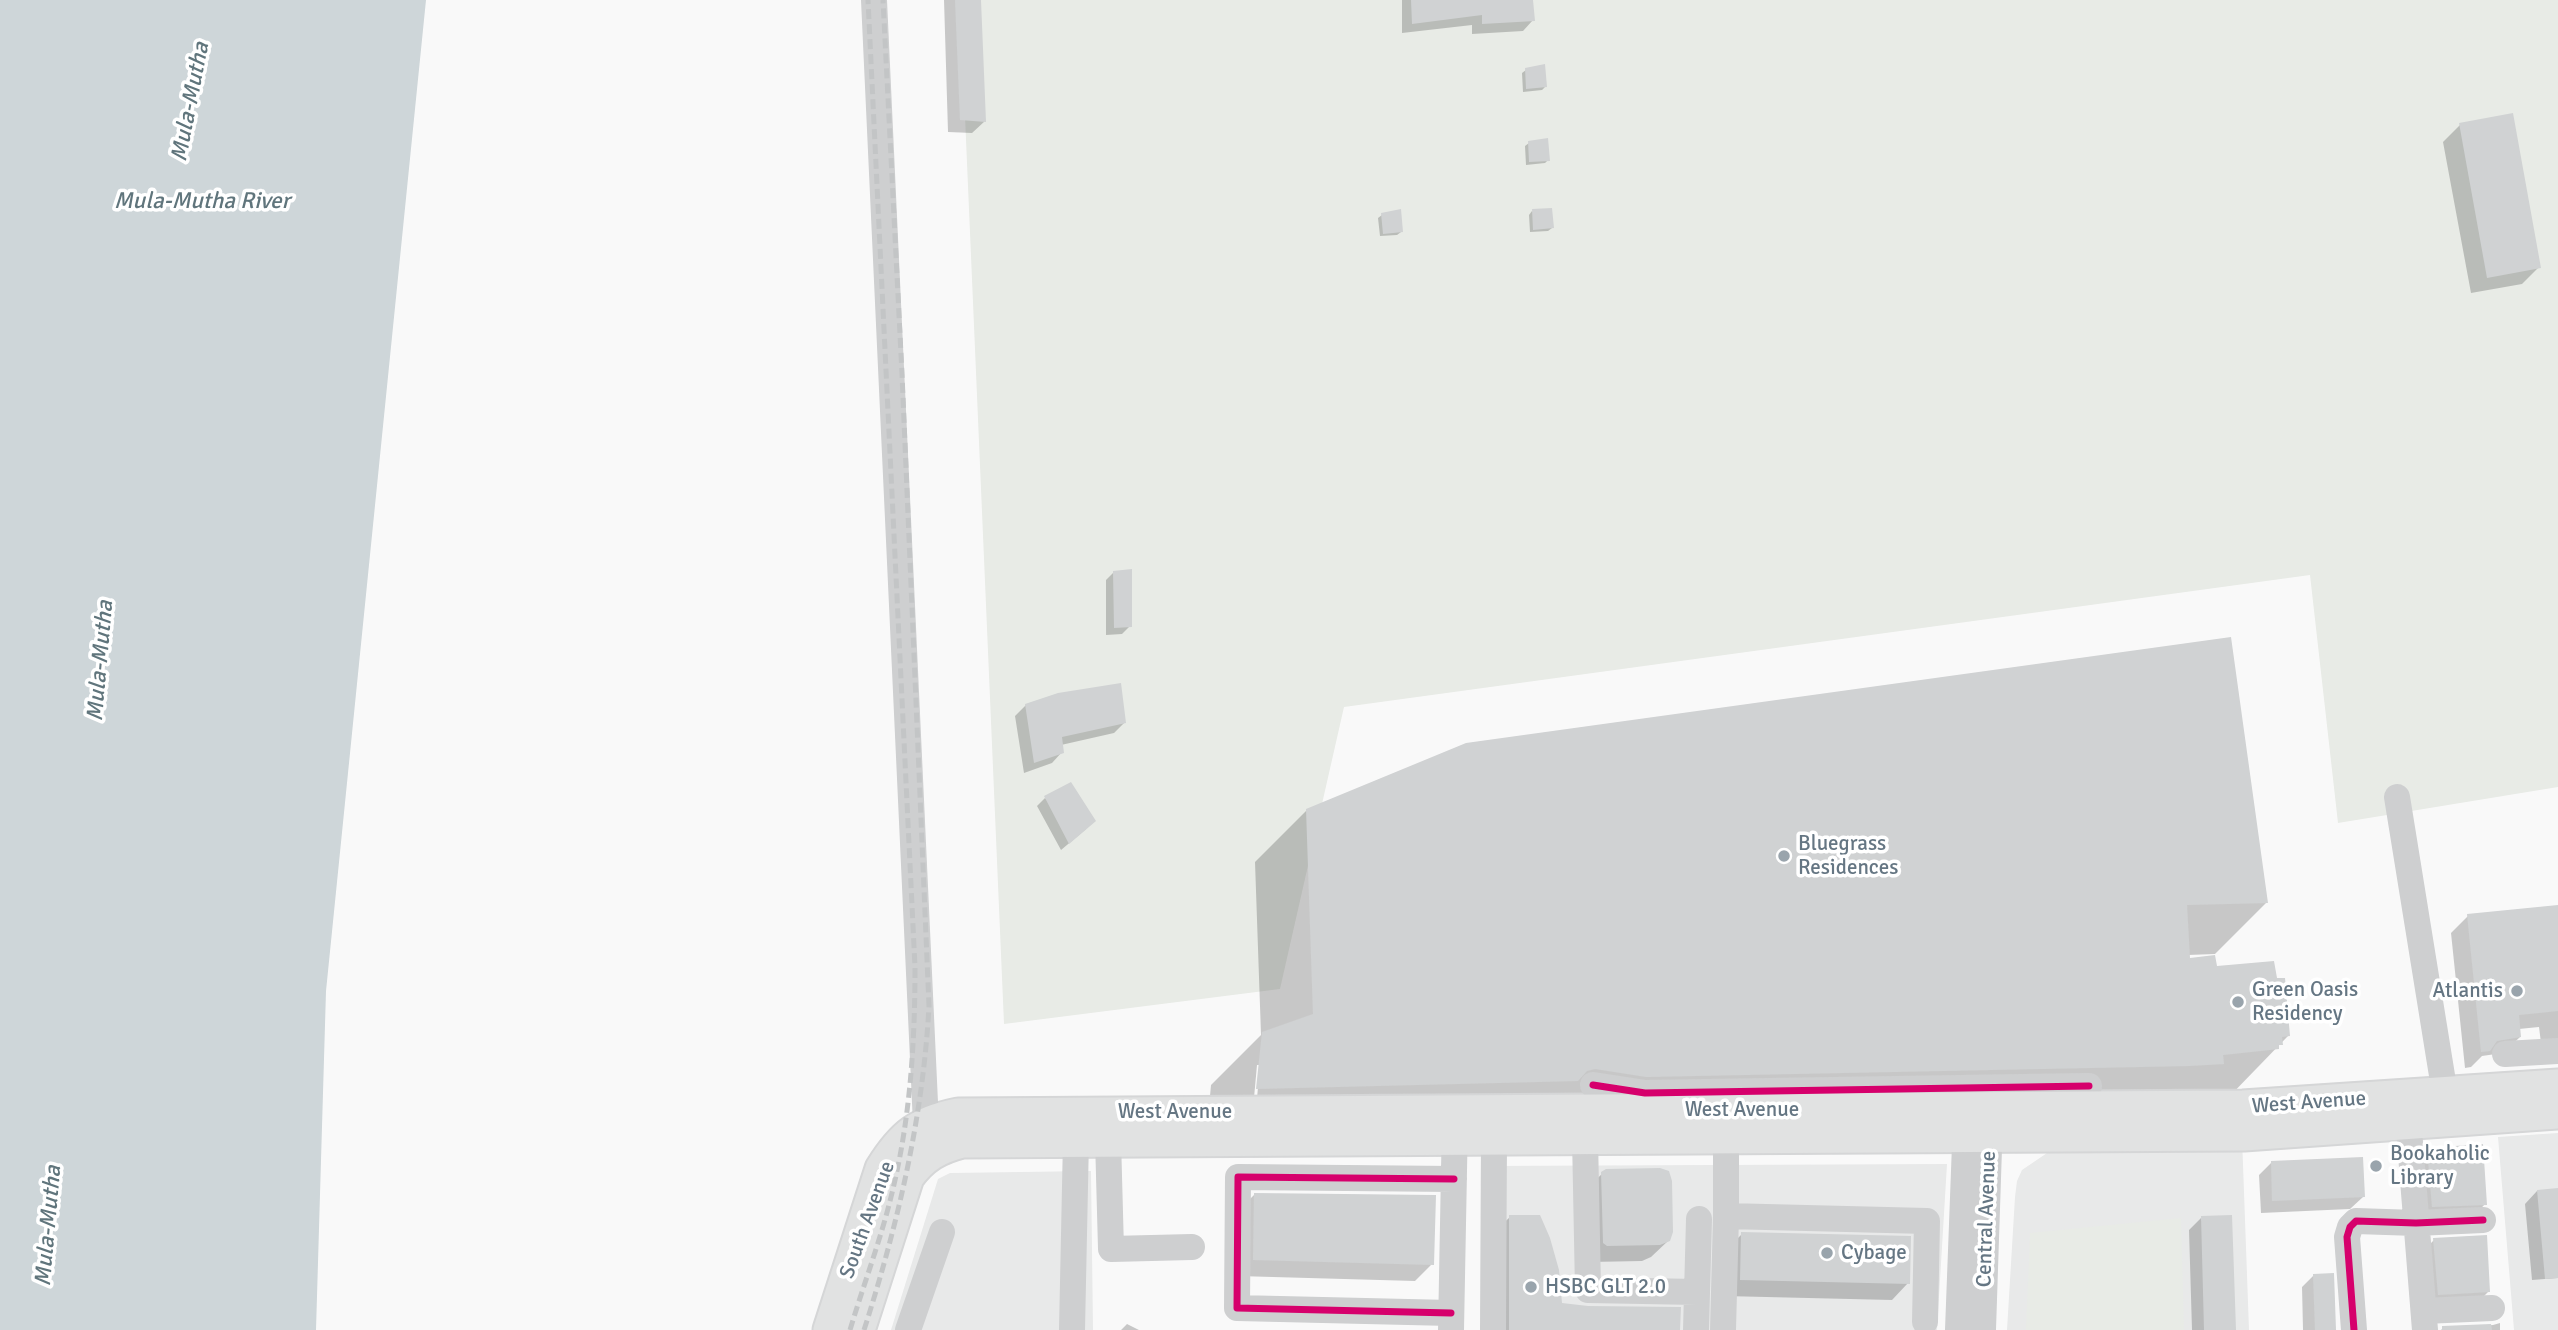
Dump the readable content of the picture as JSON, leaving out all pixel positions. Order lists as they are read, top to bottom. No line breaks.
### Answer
{"streets":{"main road":["West Avenue","South Avenue"],"street":["Central Avenue"]},"crossings":[["West Avenue","Central Avenue"],["West Avenue","South Avenue"]],"water":["Mula-Mutha","Mula-Mutha River"],"places":["Bluegrass Residences","Atlantis","Green Oasis Residency","Bookaholic Library","Cybage","HSBC GLT 2.0"]}
